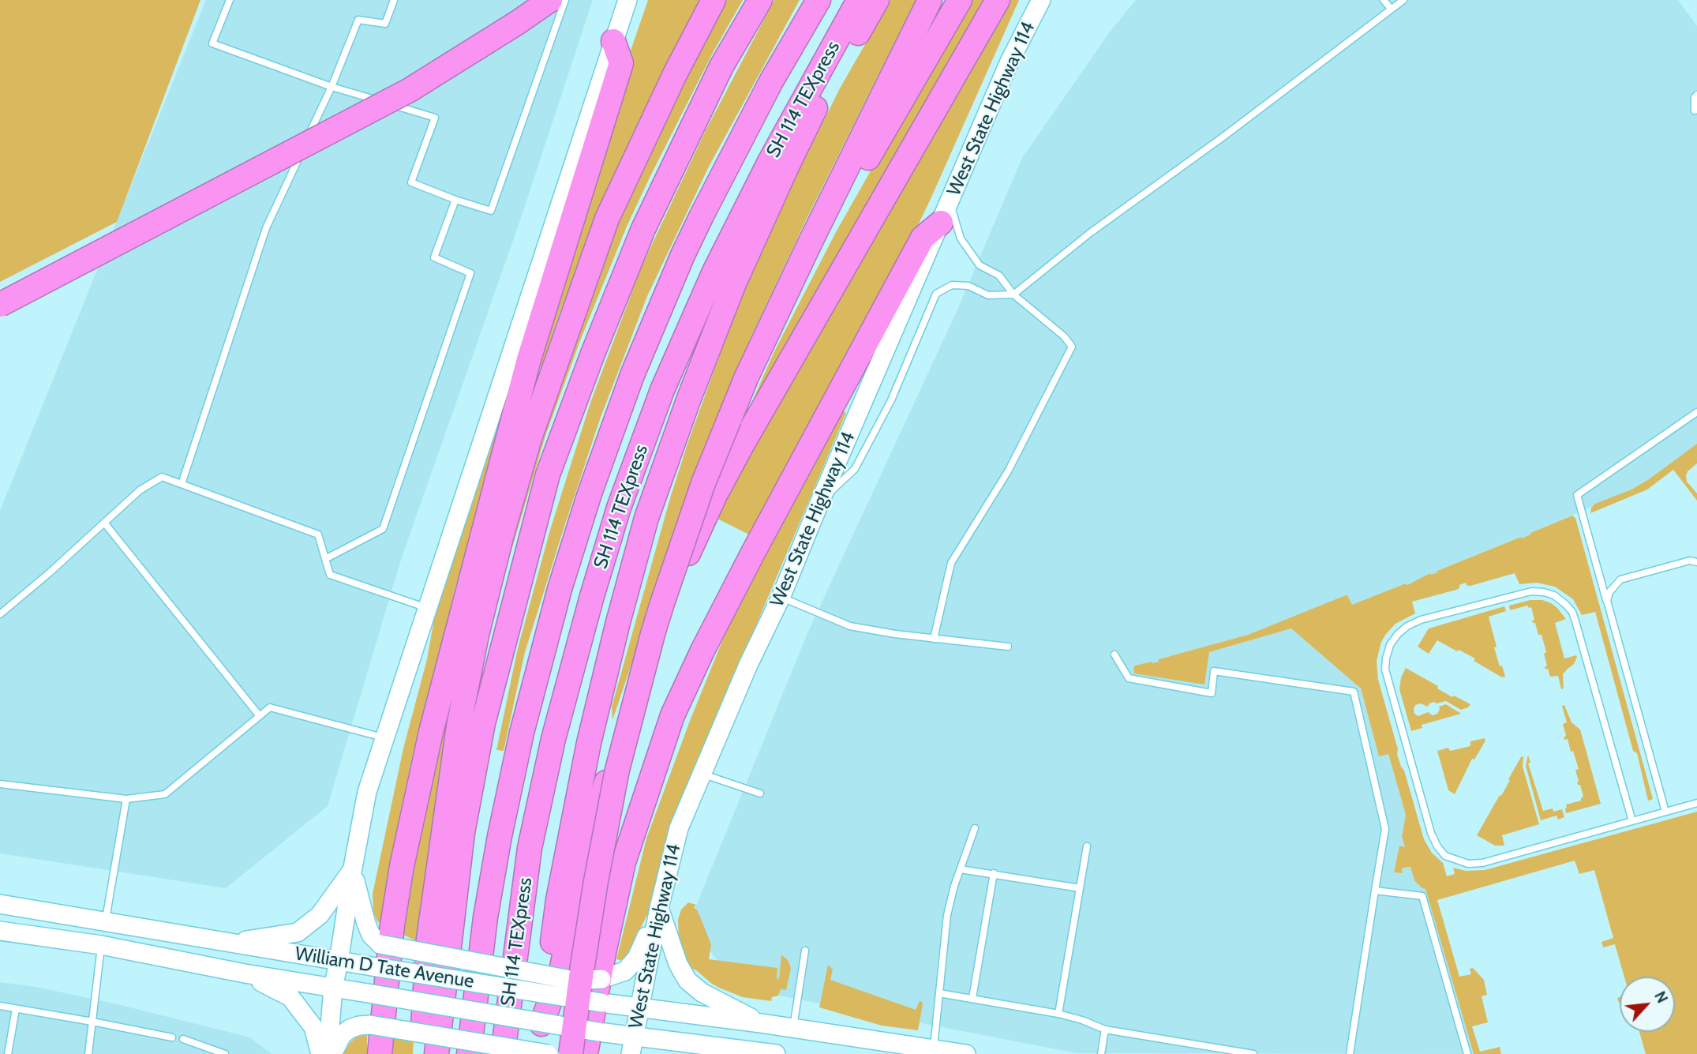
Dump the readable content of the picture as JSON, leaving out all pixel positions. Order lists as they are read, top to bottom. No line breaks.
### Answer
{"streets":{"highway":["SH 114 TEXpress"],"main road":["West State Highway 114","William D Tate Avenue"]},"crossings":[["West State Highway 114","William D Tate Avenue"]],"north":"top right"}
